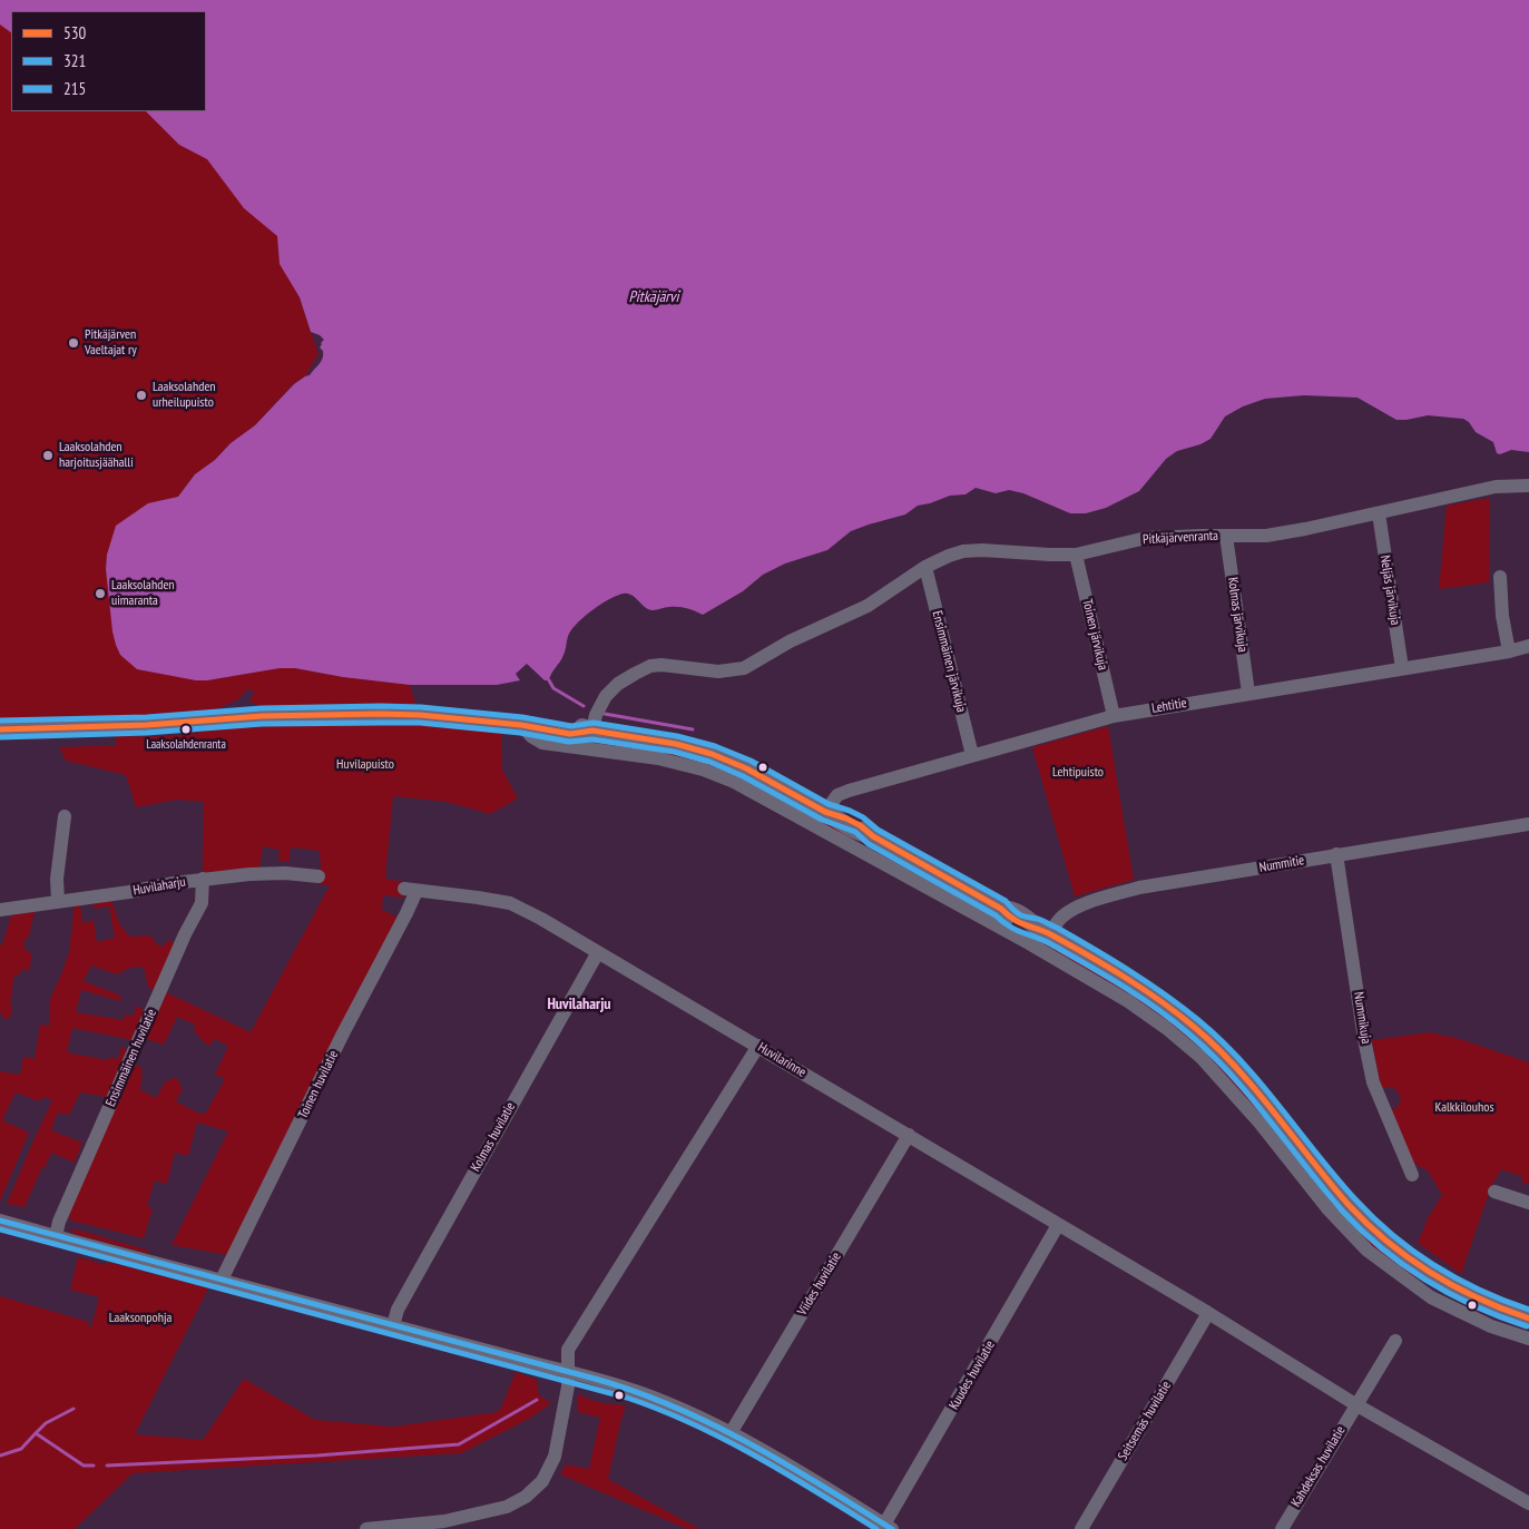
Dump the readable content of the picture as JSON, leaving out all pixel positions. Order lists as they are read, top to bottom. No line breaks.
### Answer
{"streets":{"street":["Pitkäjärvenranta","Neljäs järvikuja","Kolmas järvikuja","Toinen järvikuja","Ensimmäinen järvikuja","Lehtitie","Nummitie","Huvilaharju","Nummikuja","Ensimmäinen huvilatie","Huvilarinne","Toinen huvilatie","Kolmas huvilatie","Viides huvilatie","Kuudes huvilatie","Seitsemäs huvilatie","Kahdeksas huvilatie"]},"crossings":[["Pitkäjärvenranta","Neljäs järvikuja"],["Pitkäjärvenranta","Kolmas järvikuja"],["Pitkäjärvenranta","Toinen järvikuja"],["Pitkäjärvenranta","Ensimmäinen järvikuja"],["Neljäs järvikuja","Lehtitie"],["Kolmas järvikuja","Lehtitie"],["Toinen järvikuja","Lehtitie"],["Ensimmäinen järvikuja","Lehtitie"],["Nummitie","Nummikuja"],["Huvilaharju","Ensimmäinen huvilatie"],["Huvilarinne","Toinen huvilatie"],["Huvilarinne","Kolmas huvilatie"],["Huvilarinne","Viides huvilatie"],["Huvilarinne","Kuudes huvilatie"],["Huvilarinne","Seitsemäs huvilatie"],["Huvilarinne","Kahdeksas huvilatie"]],"districts":["Huvilaharju"],"water":["Pitkäjärvi"],"parks":["Huvilapuisto","Lehtipuisto","Kalkkilouhos","Laaksonpohja"],"places":["Pitkäjärven Vaeltajat ry","Laaksolahden urheilupuisto","Laaksolahden harjoitusjäähalli","Laaksolahden uimaranta","Laaksolahdenranta"],"lines":["transit line 215","transit line 530","transit line 321"],"legend":["530","321","215"]}
